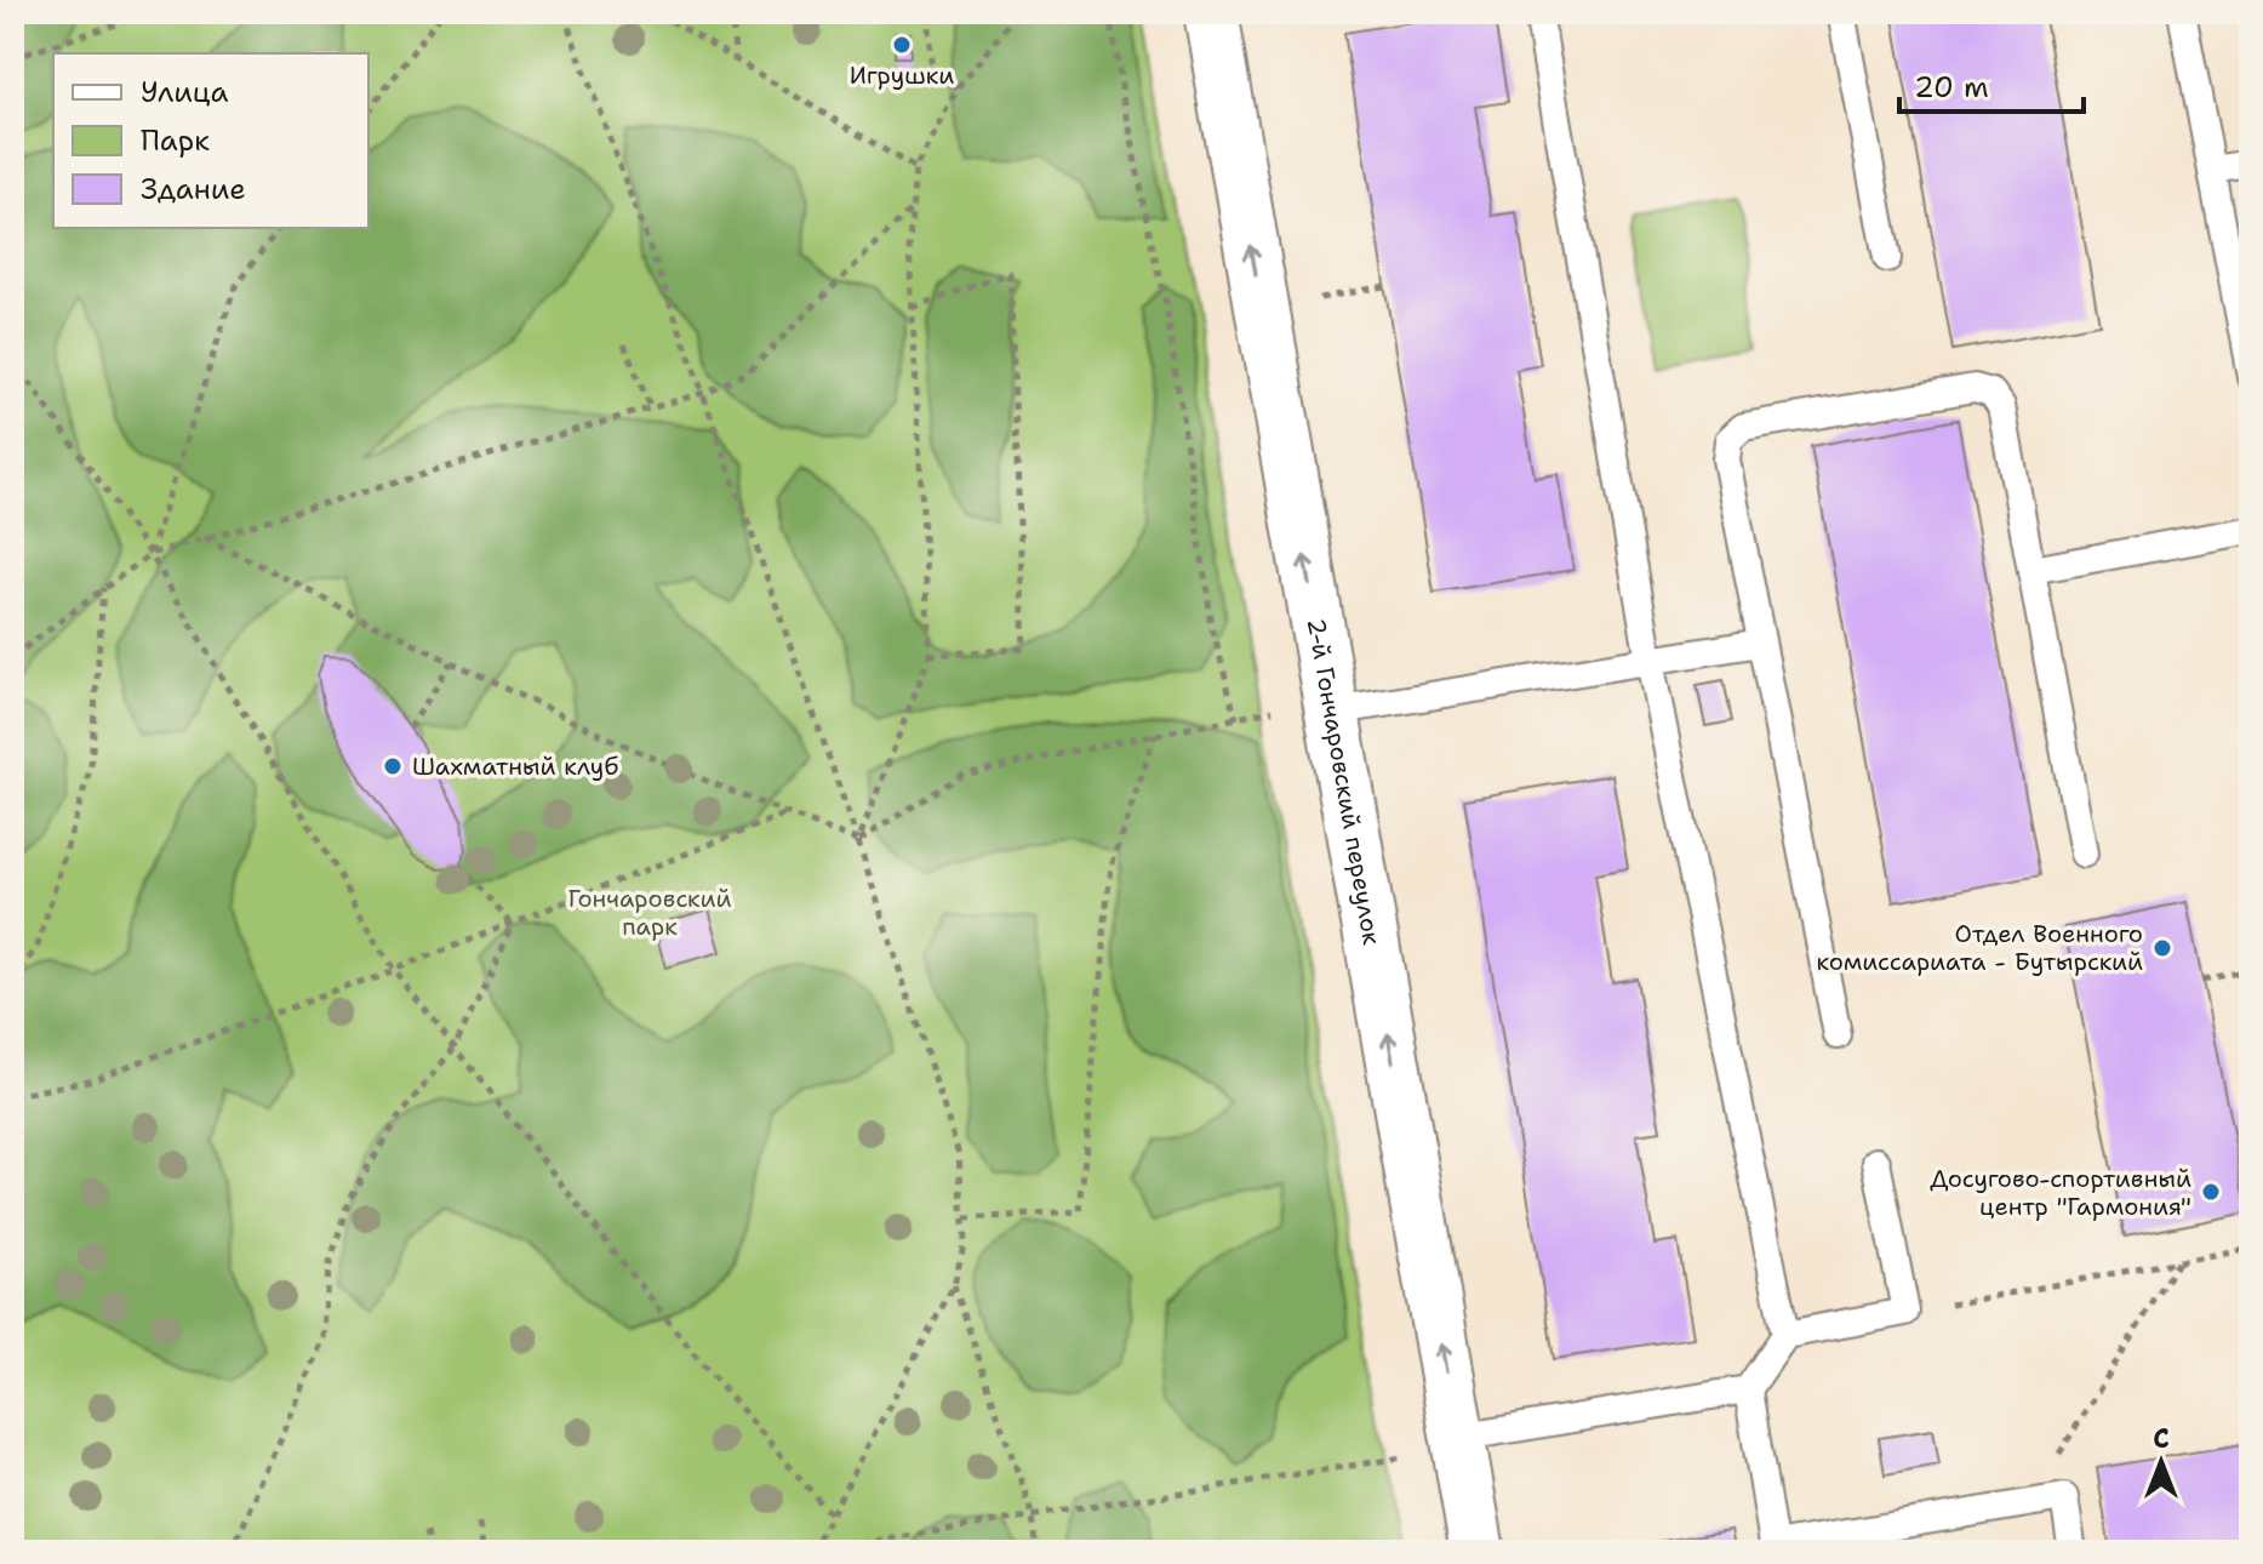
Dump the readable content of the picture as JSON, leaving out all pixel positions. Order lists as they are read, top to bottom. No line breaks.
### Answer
{"streets":{"street":["2-й Гончаровский переулок"]},"one_way":["2-й Гончаровский переулок"],"parks":["Гончаровский парк"],"places":["Игрушки","Шахматный клуб","Отдел Военного комиссариата - Бутырский","Досугово-спортивный центр \"Гармония\""],"legend":["Улица","Парк","Здание"],"scale_bar":"20 m","north":"top"}
